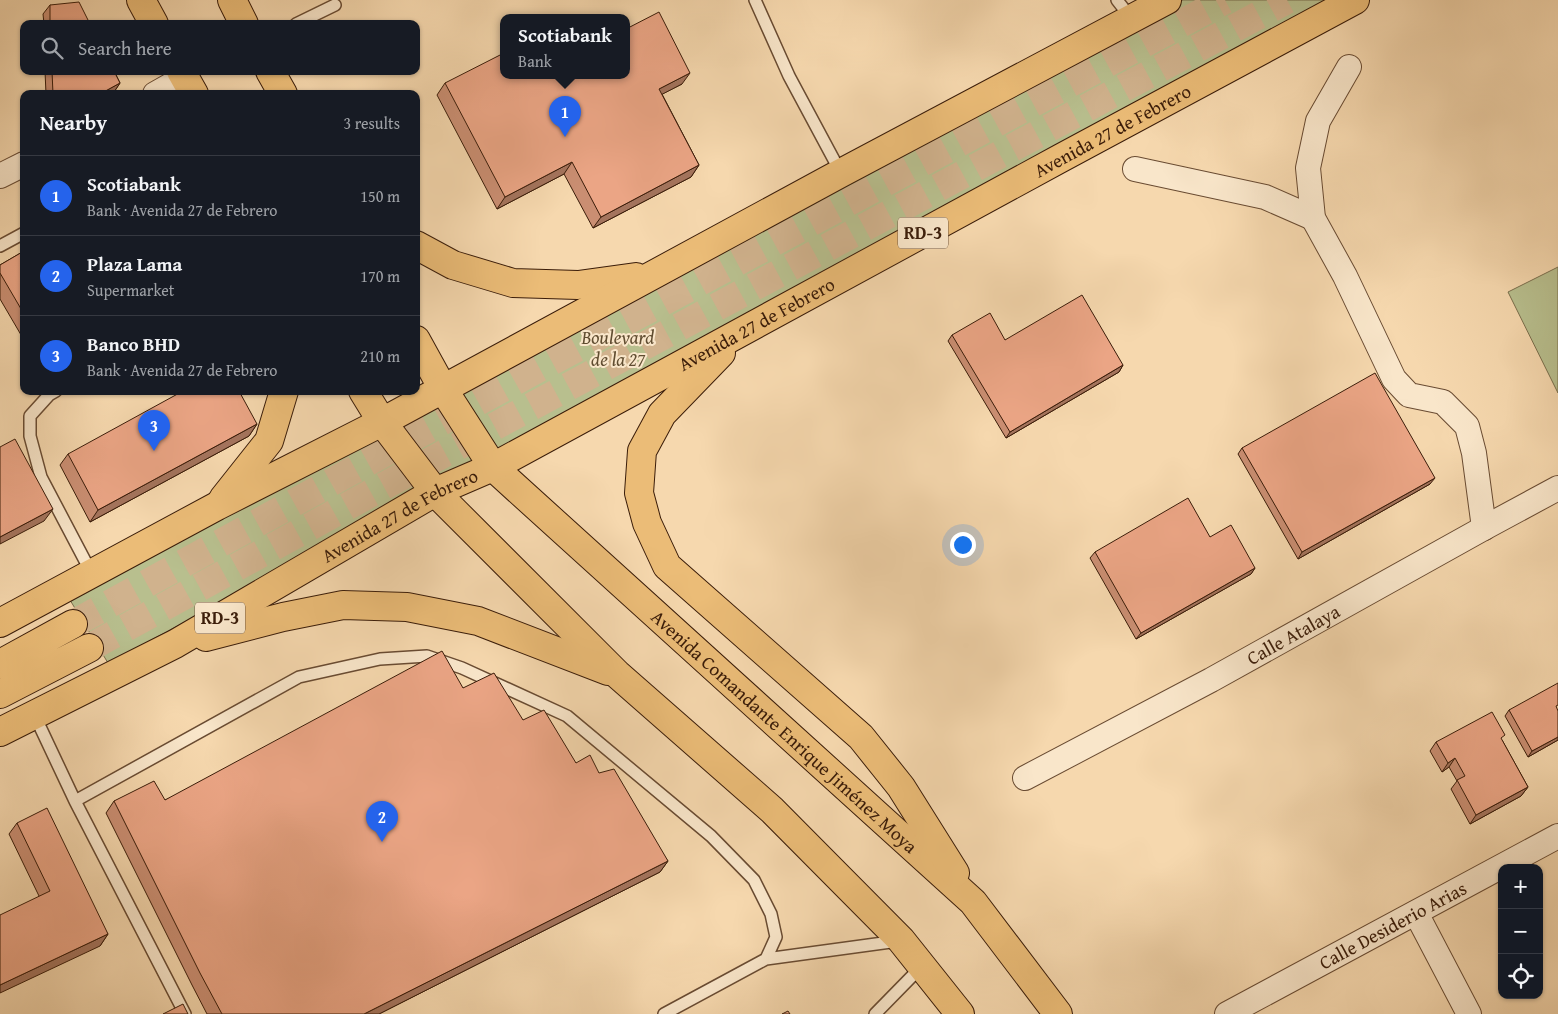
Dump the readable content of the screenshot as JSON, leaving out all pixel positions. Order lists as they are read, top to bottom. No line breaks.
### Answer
{"streets":{"main road":["Avenida 27 de Febrero","RD-3","Avenida Comandante Enrique Jiménez Moya"],"street":["Calle Atalaya","Calle Desiderio Arias"]},"crossings":[["Avenida 27 de Febrero","Avenida Comandante Enrique Jiménez Moya"]],"parks":["Boulevard de la 27"],"page":{"popup":["Scotiabank","Bank"],"search":"Search here","heading":["Nearby","3 results"],"pins":["1","3","2"],"list":[{"mark":"1","name":"Scotiabank","note":"Bank · Avenida 27 de Febrero","value":"150 m"},{"mark":"2","name":"Plaza Lama","note":"Supermarket","value":"170 m"},{"mark":"3","name":"Banco BHD","note":"Bank · Avenida 27 de Febrero","value":"210 m"}],"map_buttons":["+","−"]}}
